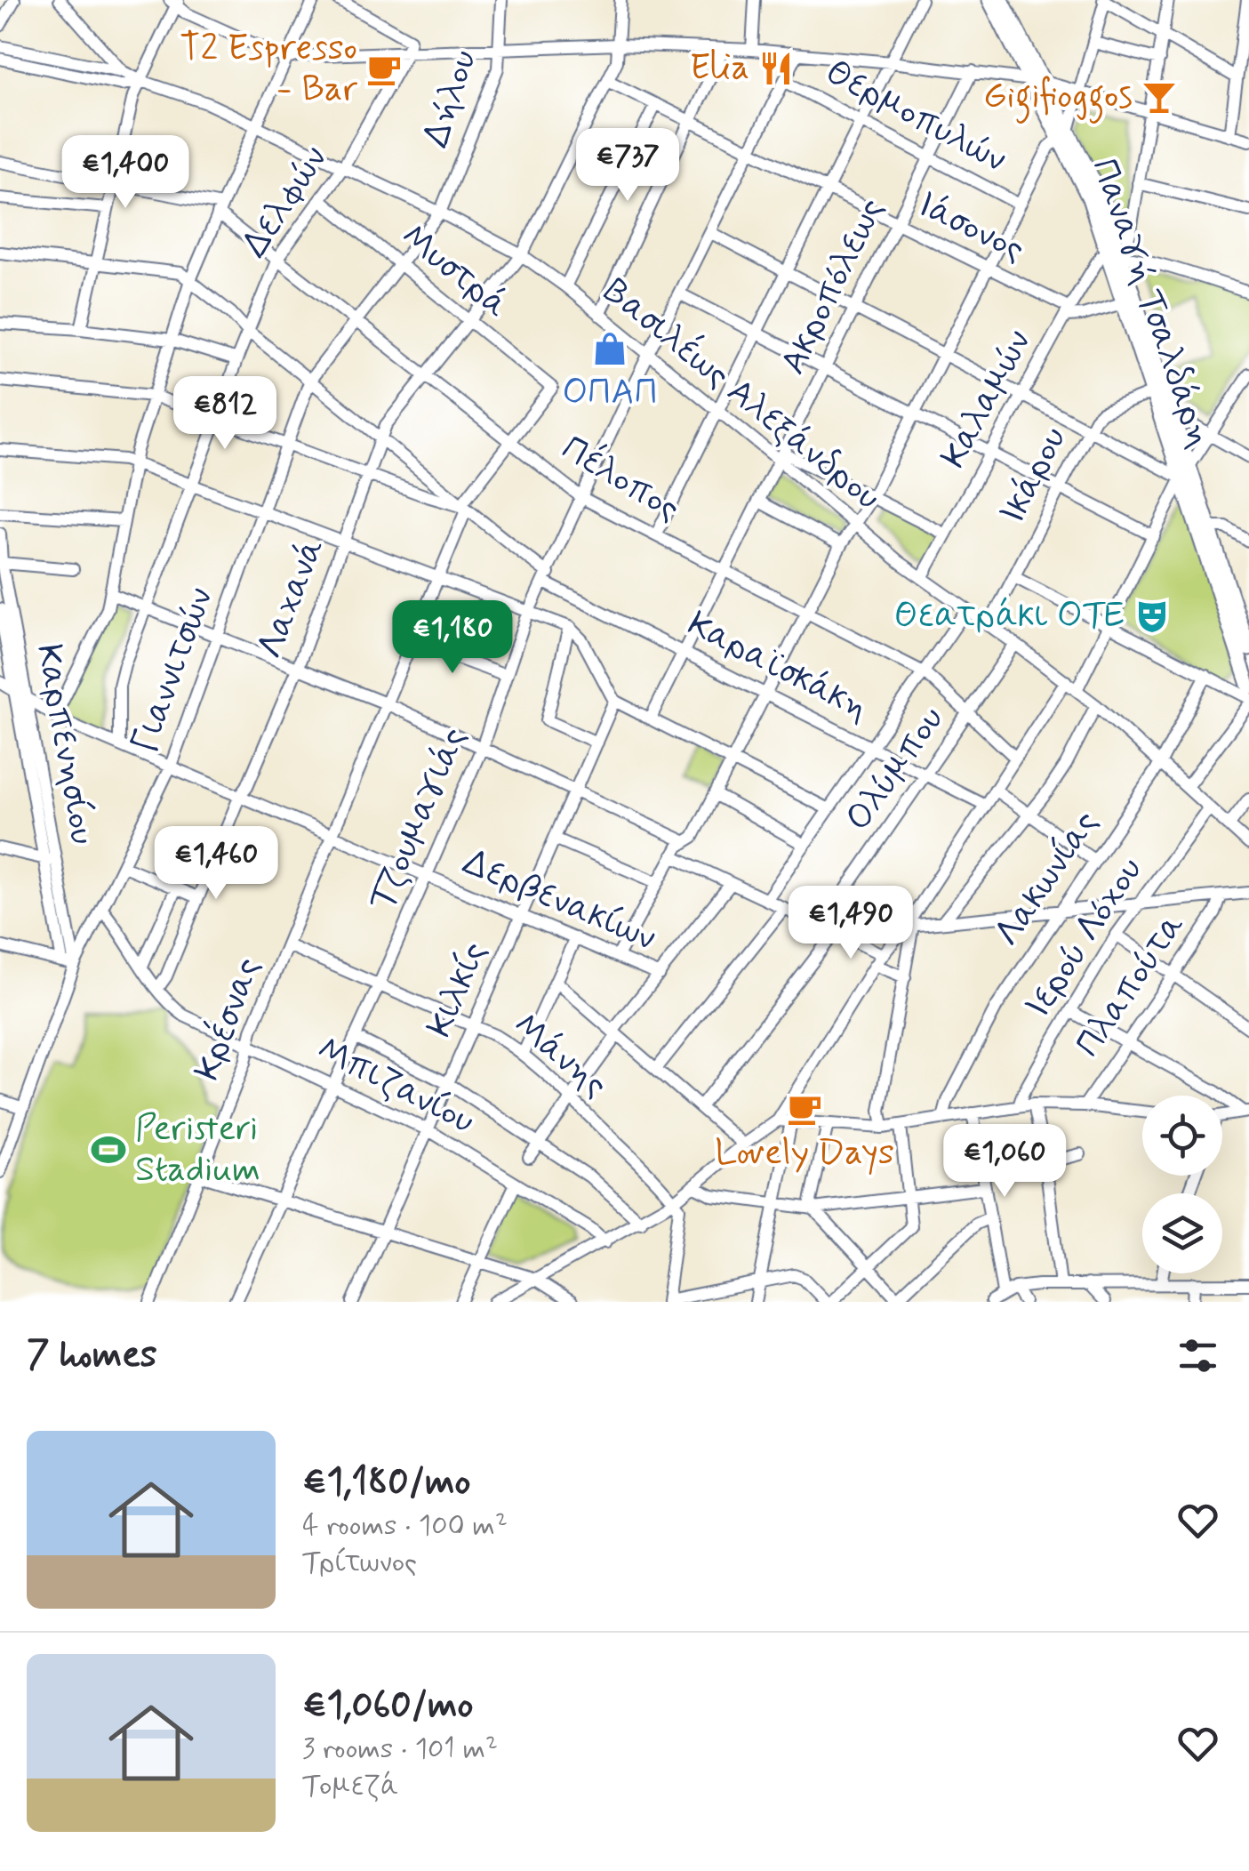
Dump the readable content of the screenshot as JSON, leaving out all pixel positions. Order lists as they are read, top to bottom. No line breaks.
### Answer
{"streets":{"main road":["Παναγή Τσαλδάρη"],"street":["Δήλου","Θερμοπυλών","Δελφών","Ιάσονος","Μυστρά","Ακροπόλεως","Βασιλέως Αλεξάνδρου","Καλαμών","Ικάρου","Πέλοπος","Λαχανά","Καραϊσκάκη","Γιαννιτσών","Καρπενησίου","Ολύμπου","Τζουμαγιάς","Λακωνίας","Δερβενακίων","Ιερού Λόχου","Πλαπούτα","Κιλκίς","Κρέσνας","Μάνης","Μπιζανίου"]},"crossings":[["Δήλου","Βασιλέως Αλεξάνδρου"],["Δήλου","Γιαννιτσών"],["Θερμοπυλών","Ακροπόλεως"],["Θερμοπυλών","Τζουμαγιάς"],["Δελφών","Μυστρά"],["Δελφών","Βασιλέως Αλεξάνδρου"],["Δελφών","Πέλοπος"],["Δελφών","Καραϊσκάκη"],["Δελφών","Δερβενακίων"],["Ιάσονος","Ακροπόλεως"],["Ιάσονος","Καλαμών"],["Ιάσονος","Λαχανά"],["Ιάσονος","Τζουμαγιάς"],["Μυστρά","Λαχανά"],["Μυστρά","Γιαννιτσών"],["Μυστρά","Κρέσνας"],["Ακροπόλεως","Βασιλέως Αλεξάνδρου"],["Ακροπόλεως","Πέλοπος"],["Ακροπόλεως","Καραϊσκάκη"],["Παναγή Τσαλδάρη","Καλαμών"],["Παναγή Τσαλδάρη","Ικάρου"],["Βασιλέως Αλεξάνδρου","Καλαμών"],["Βασιλέως Αλεξάνδρου","Ικάρου"],["Βασιλέως Αλεξάνδρου","Λαχανά"],["Βασιλέως Αλεξάνδρου","Γιαννιτσών"],["Βασιλέως Αλεξάνδρου","Ολύμπου"],["Βασιλέως Αλεξάνδρου","Τζουμαγιάς"],["Βασιλέως Αλεξάνδρου","Λακωνίας"],["Βασιλέως Αλεξάνδρου","Ιερού Λόχου"],["Πέλοπος","Λαχανά"],["Πέλοπος","Γιαννιτσών"],["Πέλοπος","Ολύμπου"],["Πέλοπος","Τζουμαγιάς"],["Πέλοπος","Κρέσνας"],["Λαχανά","Καραϊσκάκη"],["Λαχανά","Δερβενακίων"],["Λαχανά","Μπιζανίου"],["Καραϊσκάκη","Γιαννιτσών"],["Καραϊσκάκη","Ολύμπου"],["Καραϊσκάκη","Τζουμαγιάς"],["Καραϊσκάκη","Κρέσνας"],["Γιαννιτσών","Καρπενησίου"],["Γιαννιτσών","Δερβενακίων"],["Γιαννιτσών","Μπιζανίου"],["Καρπενησίου","Δερβενακίων"],["Τζουμαγιάς","Δερβενακίων"],["Τζουμαγιάς","Μάνης"],["Τζουμαγιάς","Μπιζανίου"],["Δερβενακίων","Κιλκίς"],["Δερβενακίων","Κρέσνας"],["Κιλκίς","Μάνης"],["Κιλκίς","Μπιζανίου"],["Κρέσνας","Μάνης"],["Κρέσνας","Μπιζανίου"]],"places":{"restaurant":["Elia"],"cafe":["T2 Espresso - Bar","Lovely Days"],"bar":["Gigifioggos"],"shop":["ΟΠΑΠ"],"theatre":["Θεατράκι ΟΤΕ"],"sports":["Peristeri Stadium"]},"page":{"price":["€737","€1,400","€812","€1,180","€1,460","€1,490","€1,060"],"heading":"7 homes","list":[{"name":"€1,180/mo","note":"4 rooms · 100 m² · Τρίτωνος"},{"name":"€1,060/mo","note":"3 rooms · 101 m² · Τομεζά"}]}}
